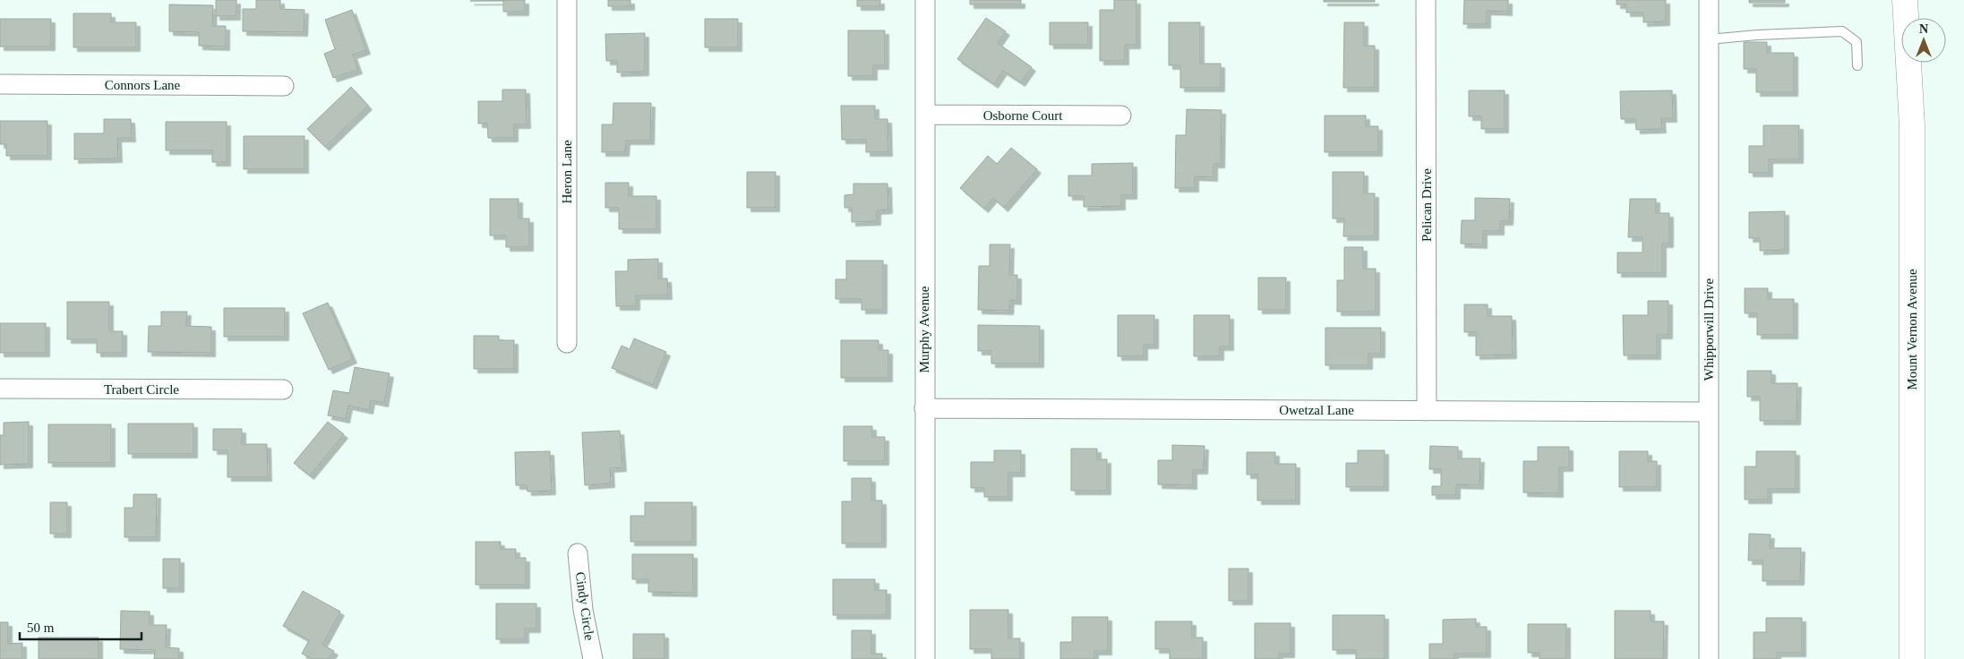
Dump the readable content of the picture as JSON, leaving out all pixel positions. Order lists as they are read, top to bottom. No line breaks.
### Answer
{"streets":{"main road":["Mount Vernon Avenue"],"street":["Connors Lane","Osborne Court","Heron Lane","Pelican Drive","Murphy Avenue","Whipporwill Drive","Trabert Circle","Owetzal Lane","Cindy Circle"]},"crossings":[["Osborne Court","Murphy Avenue"],["Pelican Drive","Owetzal Lane"],["Murphy Avenue","Owetzal Lane"],["Whipporwill Drive","Owetzal Lane"]],"scale_bar":"50 m","north":"top"}
